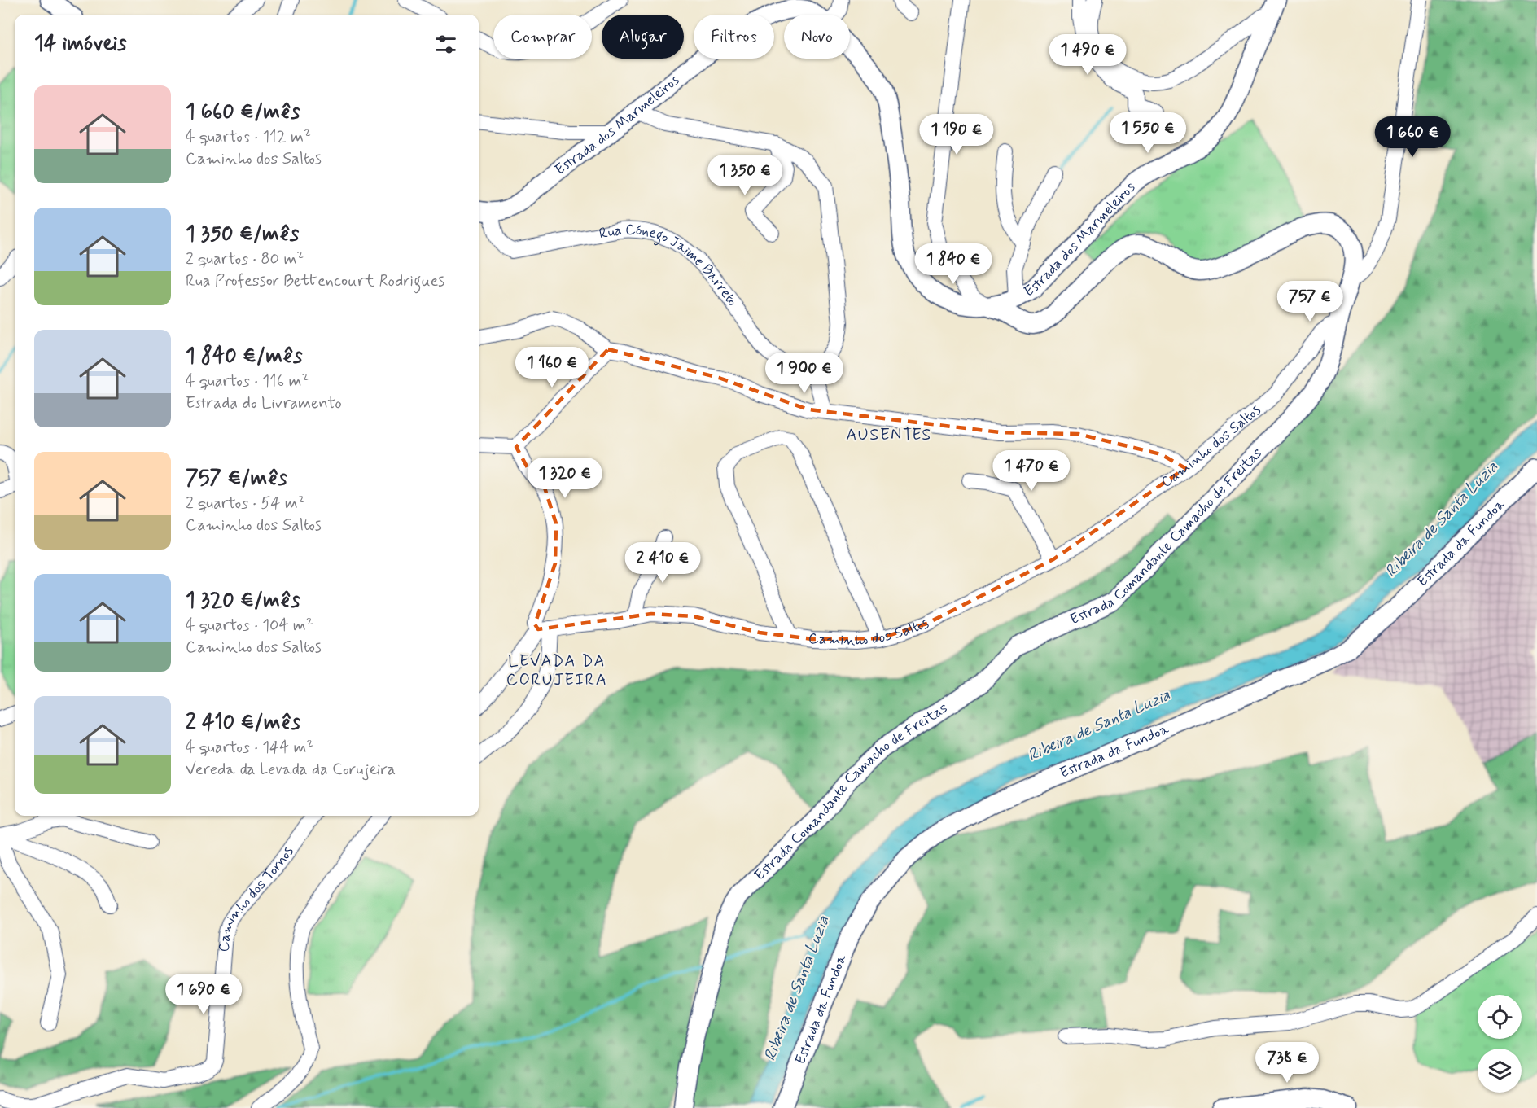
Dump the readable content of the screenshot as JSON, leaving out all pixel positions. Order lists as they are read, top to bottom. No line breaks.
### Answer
{"streets":{"main road":["Estrada dos Marmeleiros","Estrada Comandante Camacho de Freitas","Estrada da Fundoa"],"street":["Rua Cónego Jaime Barreto","Caminho dos Saltos","Caminho dos Tornos"]},"crossings":[["Estrada dos Marmeleiros","Rua Cónego Jaime Barreto"],["Estrada dos Marmeleiros","Estrada Comandante Camacho de Freitas"],["Caminho dos Saltos","Estrada Comandante Camacho de Freitas"]],"districts":["AUSENTES","LEVADA DA CORUJEIRA"],"water":["Ribeira de Santa Luzia"],"page":{"chip":["Comprar","Alugar","Filtros","Novo"],"heading":"14 imóveis","price":["1 490 €","1 550 €","1 190 €","1 660 €","1 350 €","1 840 €","757 €","1 160 €","1 900 €","1 470 €","1 320 €","2 410 €","1 690 €","738 €"],"list":[{"name":"1 660 €/mês","note":"4 quartos · 112 m² · Caminho dos Saltos"},{"name":"1 350 €/mês","note":"2 quartos · 80 m² · Rua Professor Bettencourt Rodrigues"},{"name":"1 840 €/mês","note":"4 quartos · 116 m² · Estrada do Livramento"},{"name":"757 €/mês","note":"2 quartos · 54 m² · Caminho dos Saltos"},{"name":"1 320 €/mês","note":"4 quartos · 104 m² · Caminho dos Saltos"},{"name":"2 410 €/mês","note":"4 quartos · 144 m² · Vereda da Levada da Corujeira"}]}}
